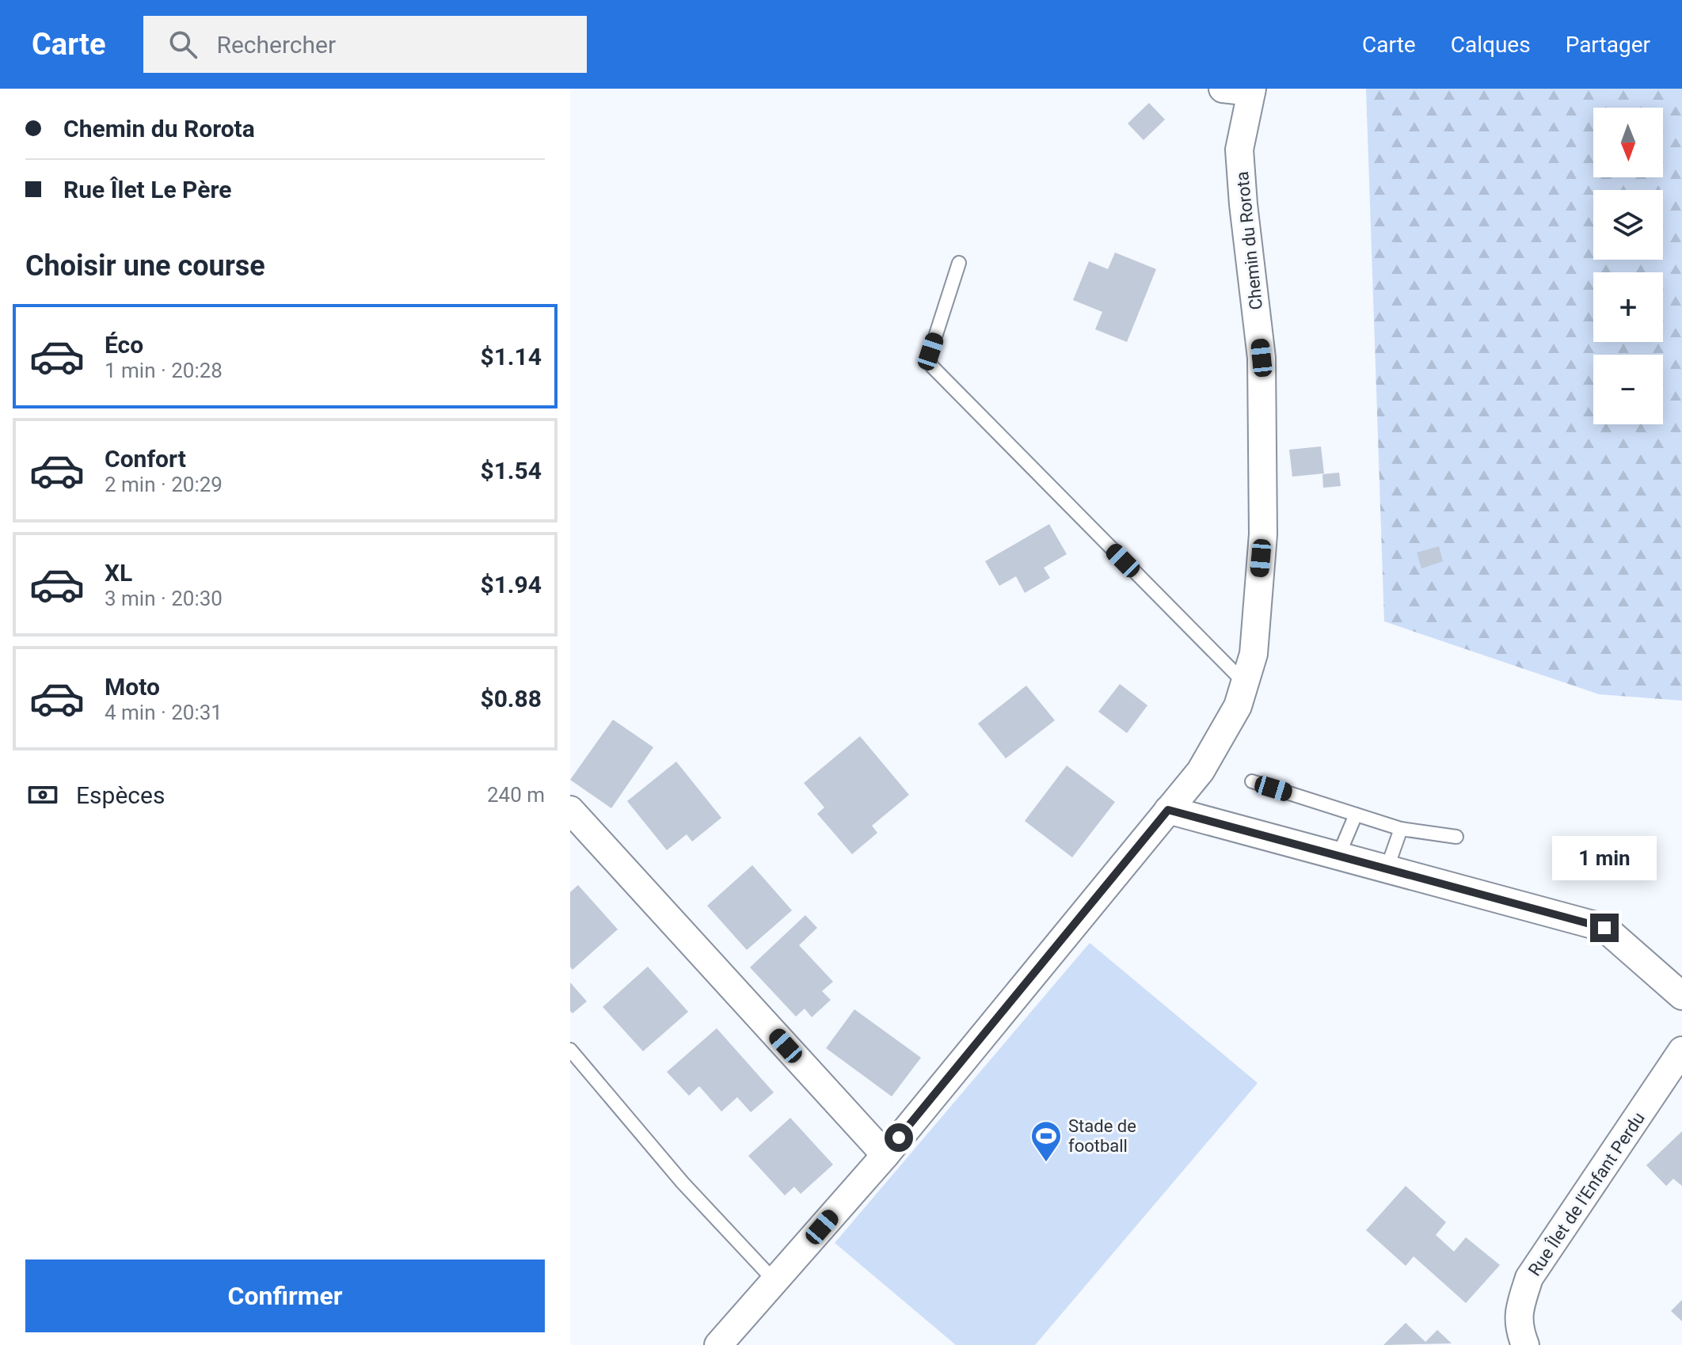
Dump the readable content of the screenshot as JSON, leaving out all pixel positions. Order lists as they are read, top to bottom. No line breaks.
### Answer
{"streets":{"street":["Chemin du Rorota","Rue Îlet de l'Enfant Perdu"]},"places":{"sports":["Stade de football"]},"north":"bottom","page":{"header":"Carte","search":"Rechercher","nav":["Carte","Calques","Partager"],"banner":["Chemin du Rorota","Rue Îlet Le Père"],"map_buttons":["+","−"],"heading":"Choisir une course","list":[{"name":"Éco","note":"1 min · 20:28","value":"$1.14"},{"name":"Confort","note":"2 min · 20:29","value":"$1.54"},{"name":"XL","note":"3 min · 20:30","value":"$1.94"},{"name":"Moto","note":"4 min · 20:31","value":"$0.88"}],"pay":["Espèces","240 m"],"bubble":"1 min","buttons":"Confirmer"}}
